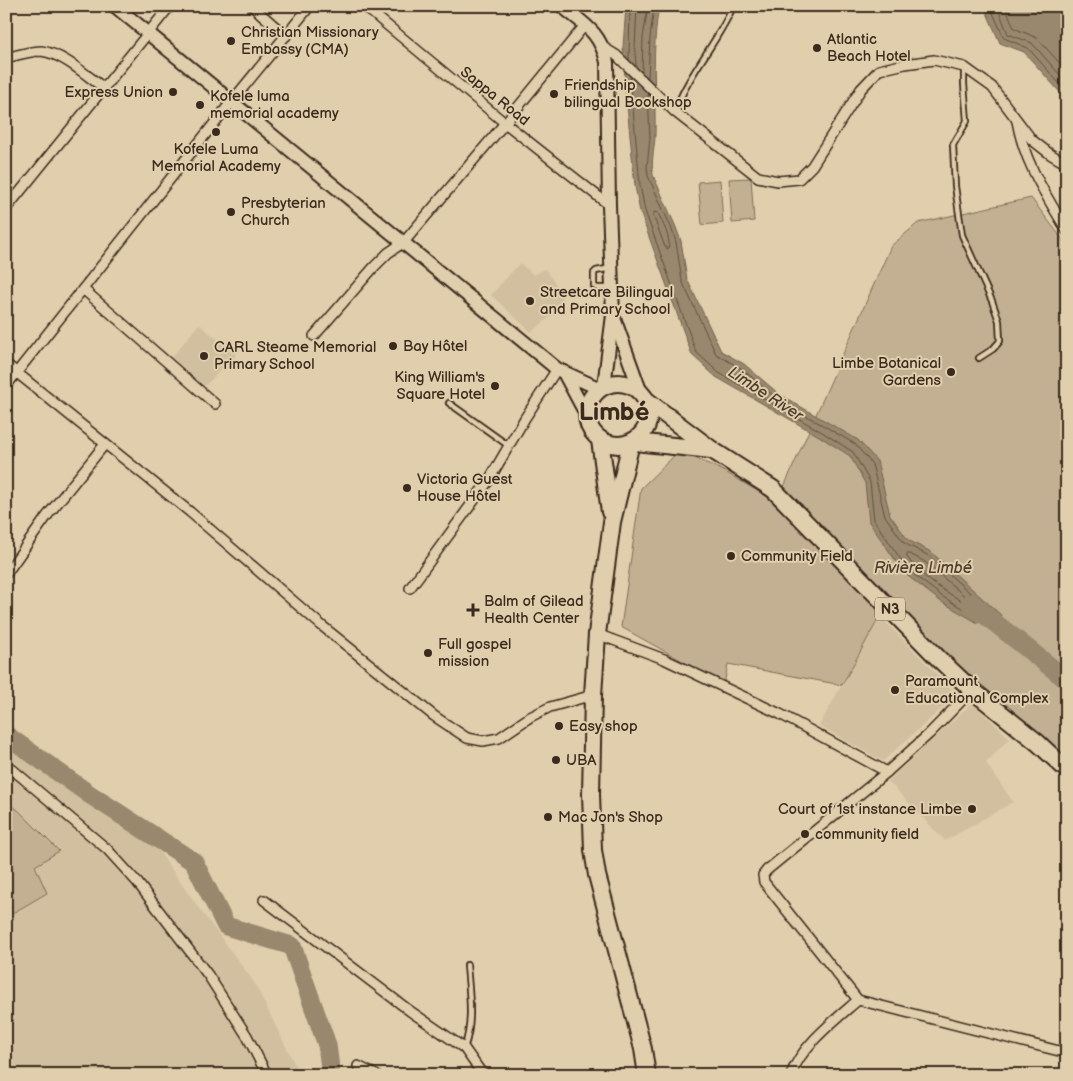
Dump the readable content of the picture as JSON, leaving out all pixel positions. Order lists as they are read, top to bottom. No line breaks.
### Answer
{"streets":{"highway":["N3"],"street":["Sappa Road"]},"districts":["Limbé"],"water":["Limbe River","Rivière Limbé"],"places":{"other":["Christian Missionary Embassy (CMA)","Atlantic Beach Hotel","Express Union","Friendship bilingual Bookshop","Kofele luma memorial academy","Kofele Luma Memorial Academy","Presbyterian Church","Streetcare Bilingual and Primary School","Bay Hôtel","CARL Steame Memorial Primary School","Limbe Botanical Gardens","King William's Square Hotel","Victoria Guest House Hôtel","Community Field","Full gospel mission","Paramount Educational Complex","Easy shop","UBA","Court of 1st instance Limbe","Mac Jon's Shop","community field"],"health":["Balm of Gilead Health Center"]}}
